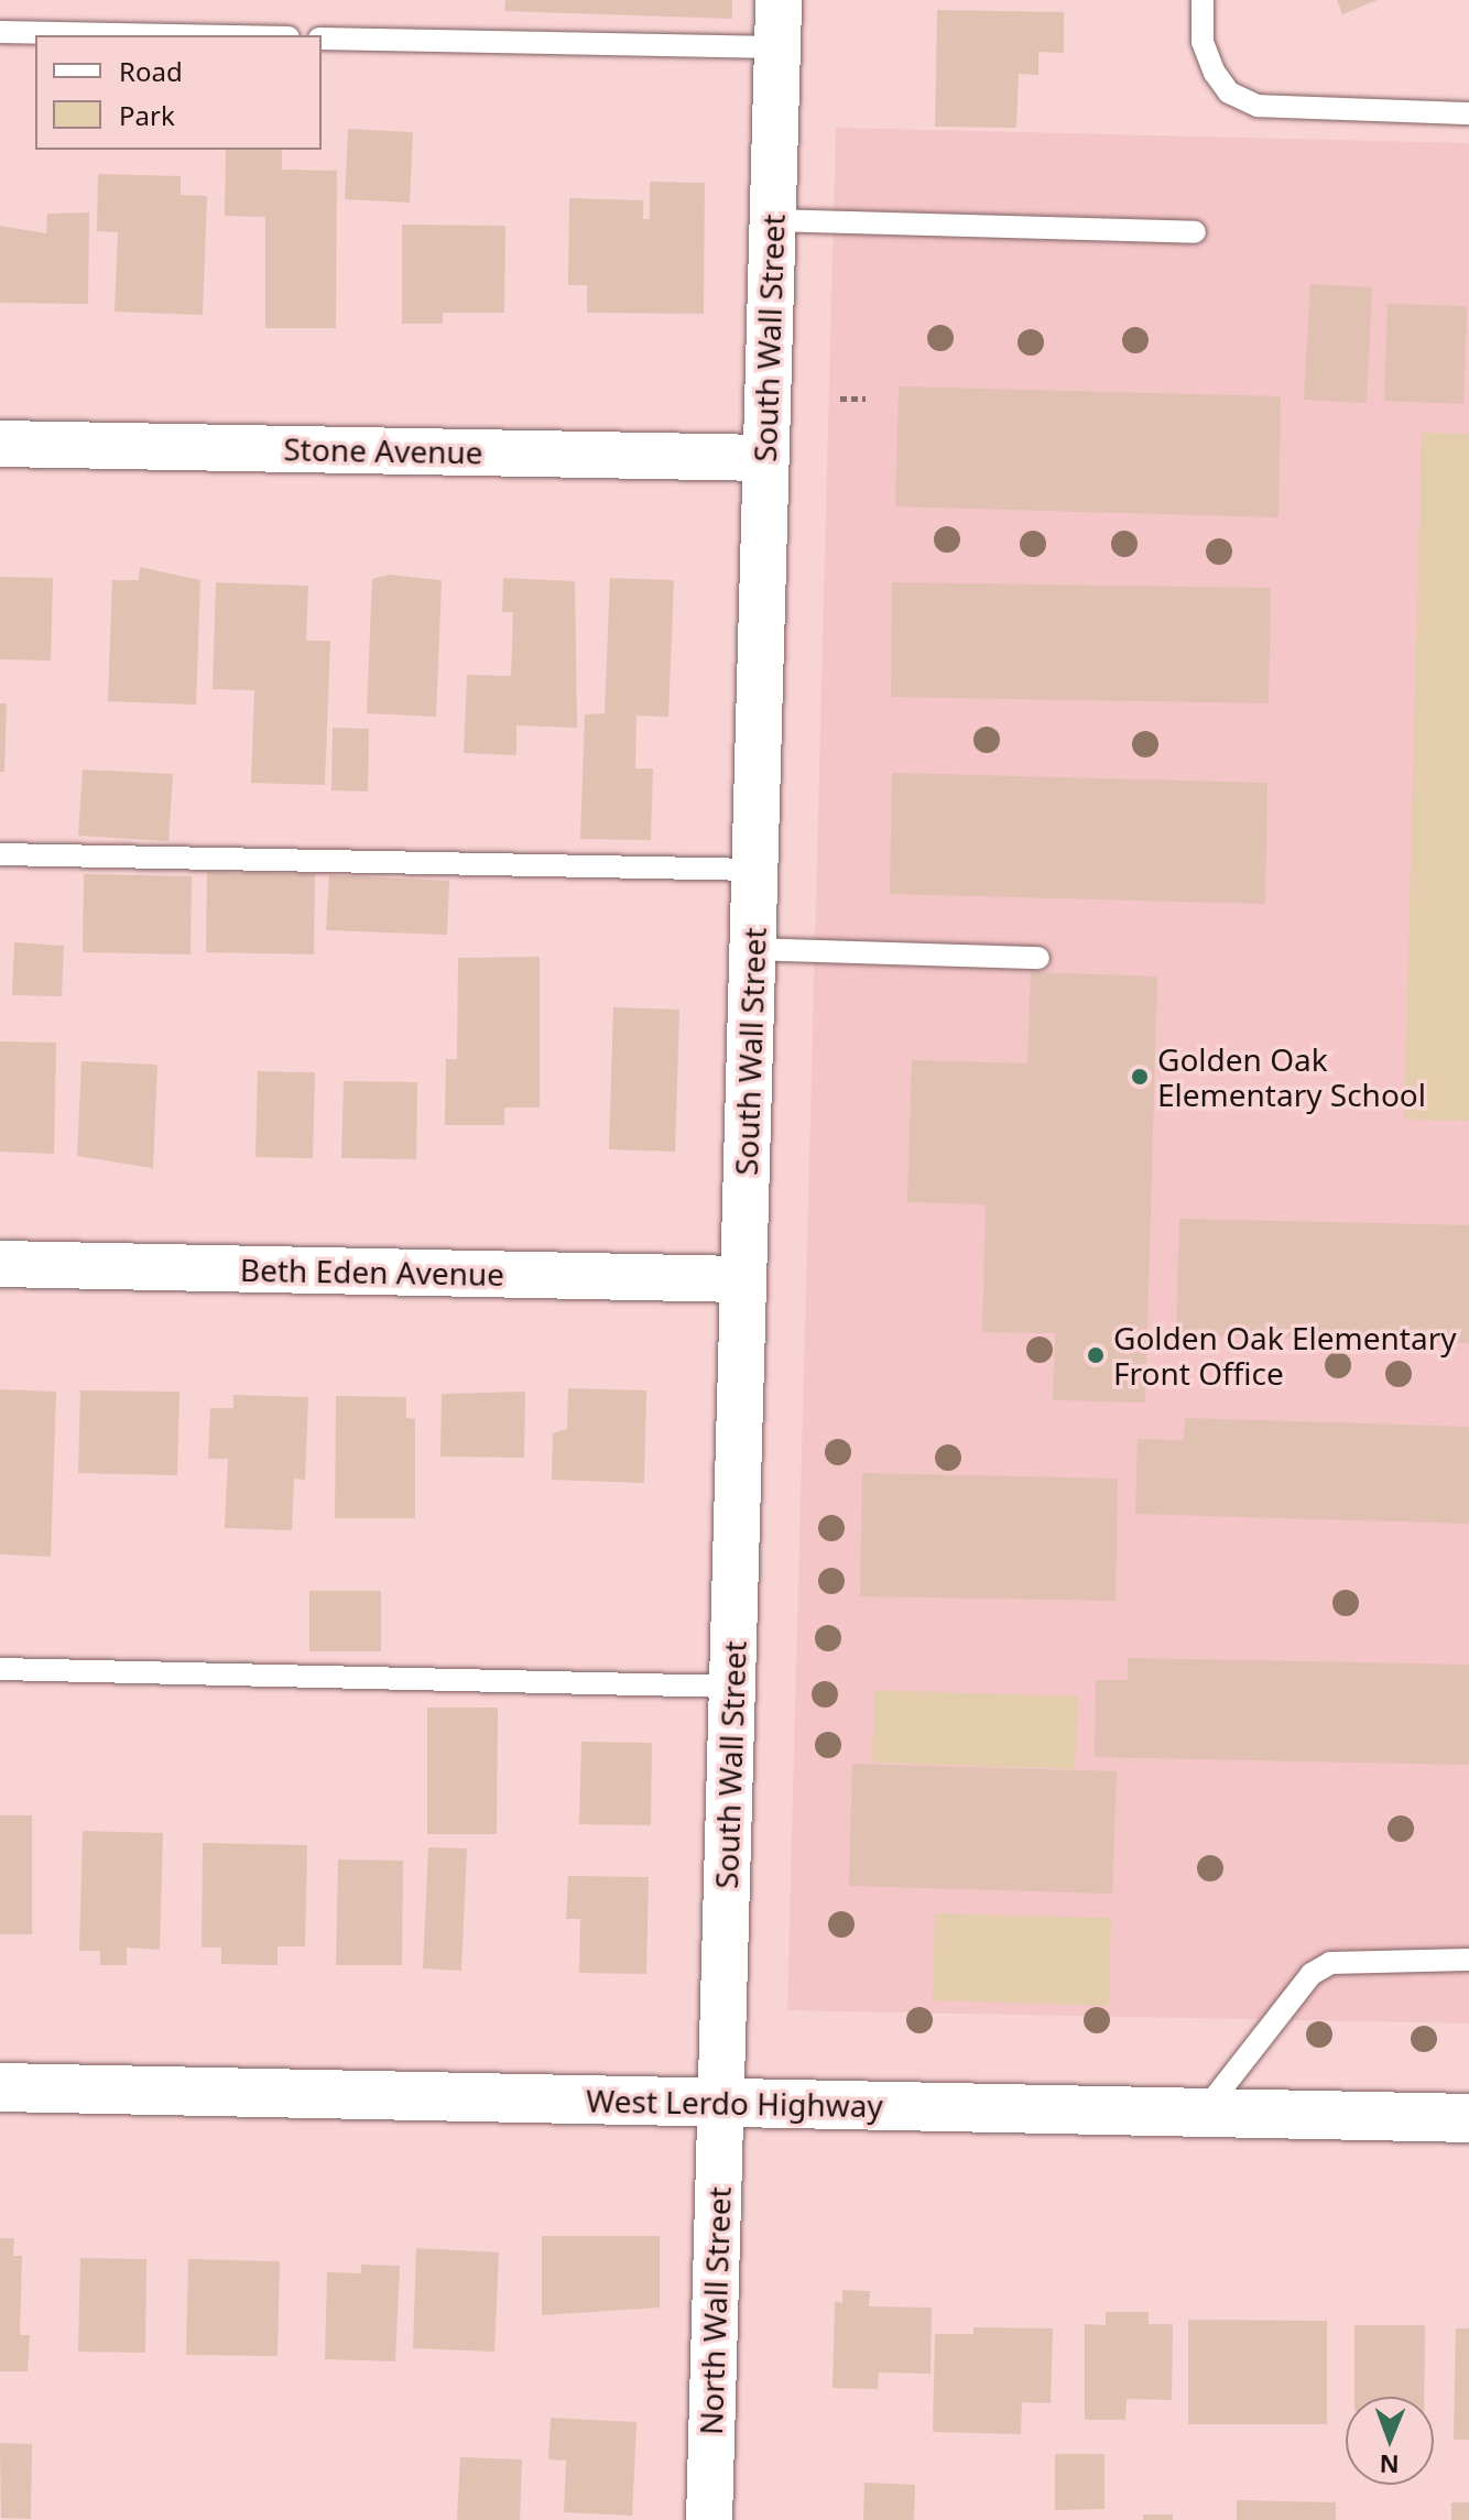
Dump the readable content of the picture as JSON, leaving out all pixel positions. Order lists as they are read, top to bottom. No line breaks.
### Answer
{"streets":{"main road":["West Lerdo Highway"],"street":["South Wall Street","Stone Avenue","Beth Eden Avenue","North Wall Street"]},"crossings":[["South Wall Street","Stone Avenue"],["South Wall Street","Beth Eden Avenue"],["South Wall Street","West Lerdo Highway"],["South Wall Street","North Wall Street"],["West Lerdo Highway","North Wall Street"]],"places":["Golden Oak Elementary School","Golden Oak Elementary Front Office"],"legend":["Road","Park"],"north":"bottom"}
